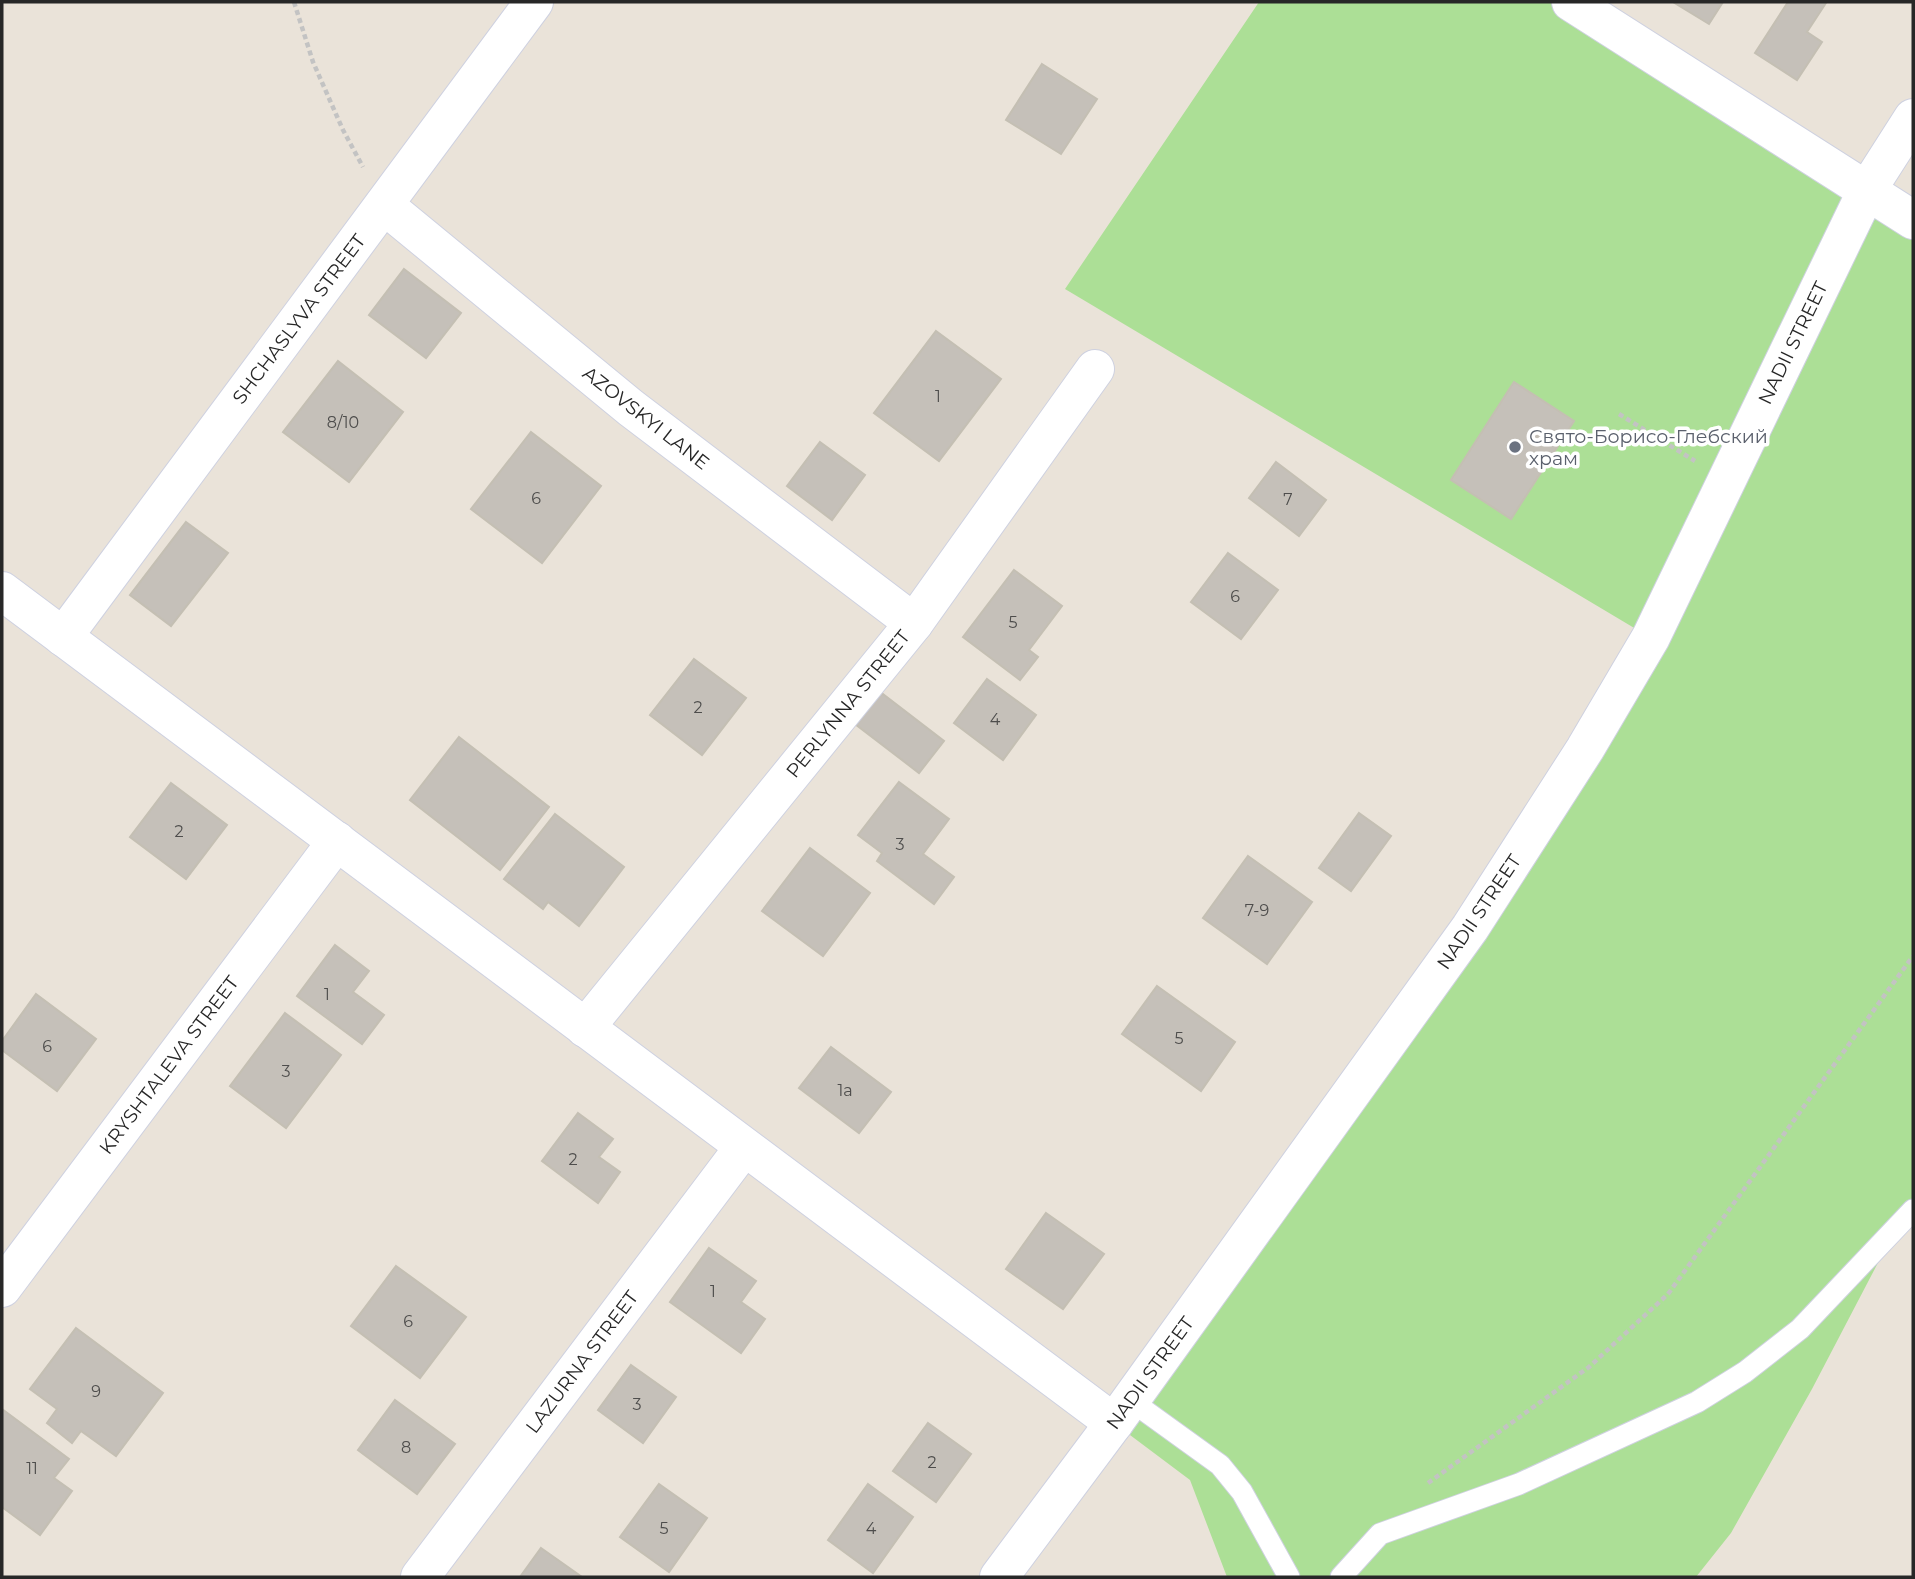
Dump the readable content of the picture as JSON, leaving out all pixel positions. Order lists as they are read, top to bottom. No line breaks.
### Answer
{"streets":{"street":["SHCHASLYVA STREET","NADII STREET","AZOVSKYI LANE","PERLYNNA STREET","KRYSHTALEVA STREET","LAZURNA STREET"]},"crossings":[["SHCHASLYVA STREET","AZOVSKYI LANE"],["AZOVSKYI LANE","PERLYNNA STREET"]],"places":["Свято-Борисо-Глебский храм"],"house_numbers":["1","8/10","6","7","6","5","2","4","2","3","7-9","1","5","6","3","1а","2","1","6","9","3","8","2","11","5","4"]}
